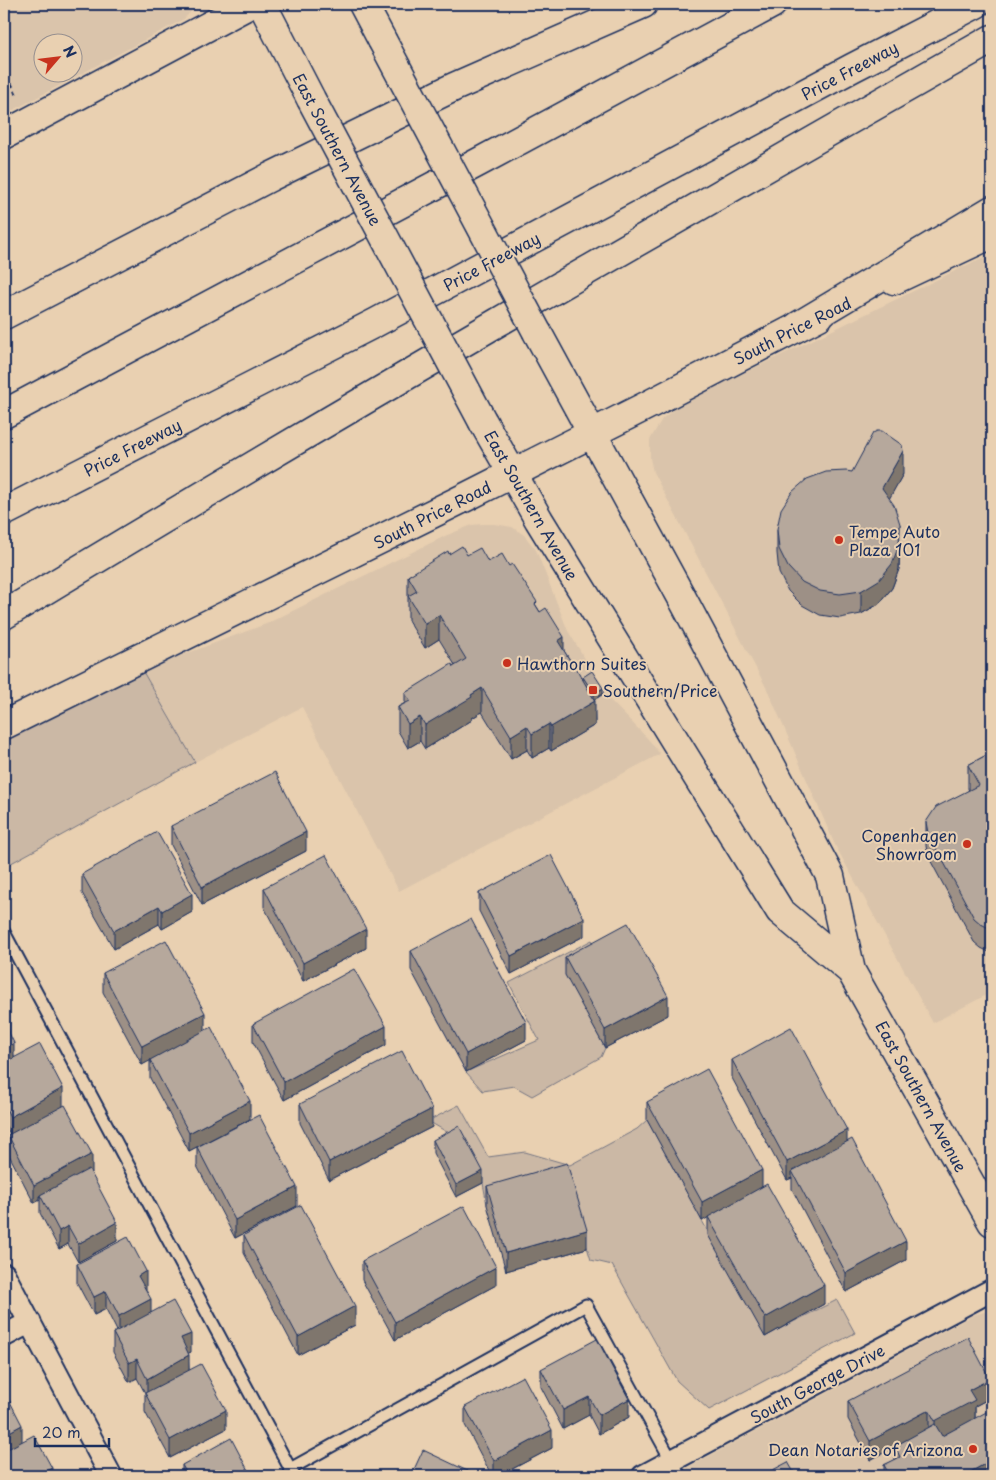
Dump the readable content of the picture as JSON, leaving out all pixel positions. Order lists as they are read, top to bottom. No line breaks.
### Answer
{"streets":{"main road":["Price Freeway","East Southern Avenue","South Price Road"],"street":["South George Drive"]},"crossings":[["East Southern Avenue","South Price Road"]],"places":{"other":["Tempe Auto Plaza 101","Hawthorn Suites","Copenhagen Showroom","Dean Notaries of Arizona"],"transit":["Southern/Price"]},"scale_bar":"20 m","north":"top right"}
